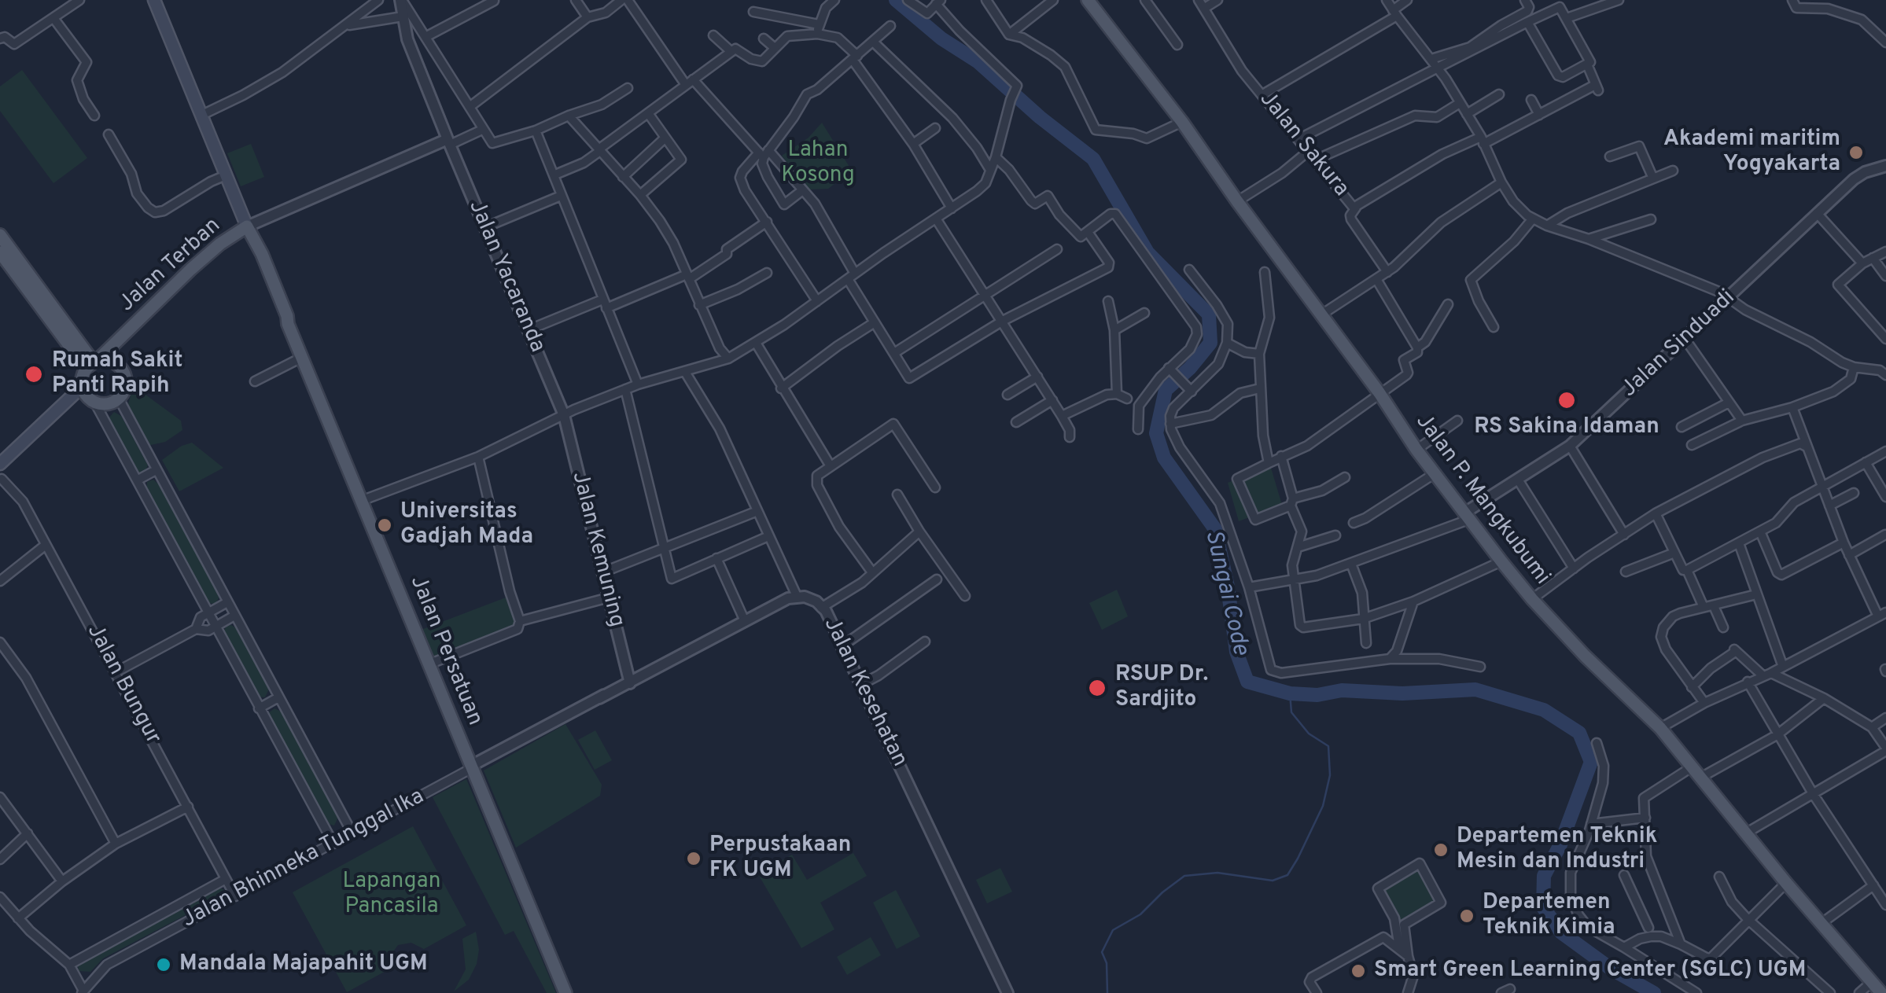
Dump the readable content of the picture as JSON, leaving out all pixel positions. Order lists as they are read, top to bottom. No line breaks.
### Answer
{"streets":{"main road":["Jalan Terban","Jalan P. Mangkubumi","Jalan Persatuan"],"street":["Jalan Sakura","Jalan Yacaranda","Jalan Sinduadi","Jalan Kemuning","Jalan Bungur","Jalan Kesehatan","Jalan Bhinneka Tunggal Ika"]},"crossings":[["Jalan Terban","Jalan Persatuan"],["Jalan Yacaranda","Jalan Kemuning"],["Jalan Sinduadi","Jalan P. Mangkubumi"],["Jalan Kemuning","Jalan Bhinneka Tunggal Ika"],["Jalan Persatuan","Jalan Bhinneka Tunggal Ika"],["Jalan Bungur","Jalan Bhinneka Tunggal Ika"]],"water":["Sungai Code"],"parks":["Lahan Kosong","Lapangan Pancasila"],"places":["Akademi maritim Yogyakarta","Rumah Sakit Panti Rapih","RS Sakina Idaman","Universitas Gadjah Mada","RSUP Dr. Sardjito","Departemen Teknik Mesin dan Industri","Perpustakaan FK UGM","Departemen Teknik Kimia","Mandala Majapahit UGM","Smart Green Learning Center (SGLC) UGM"]}
